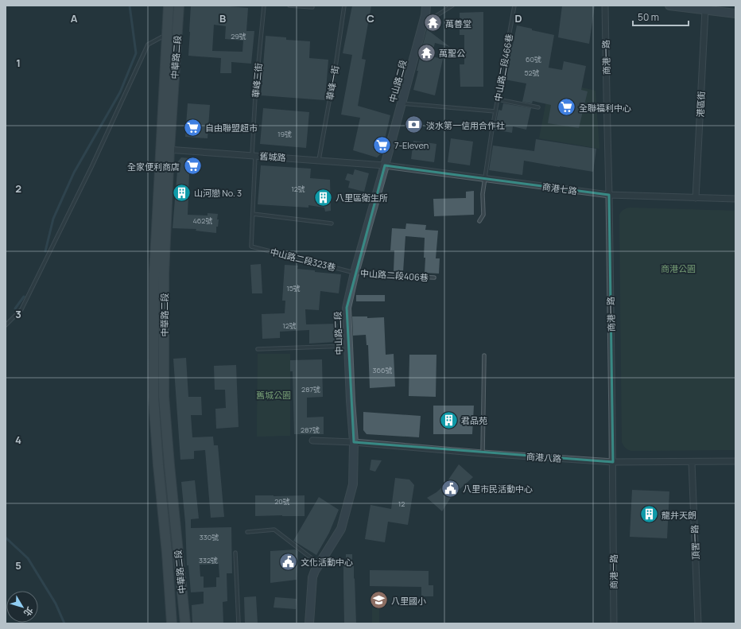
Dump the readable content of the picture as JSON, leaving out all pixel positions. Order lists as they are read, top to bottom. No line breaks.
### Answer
{"streets":{"main road":["中華路二段","中山路二段"],"street":["商港一路","港區街","舊城路","商港七路","商港八路","頂罟一路"],"lane":["中山路二段466巷","華峰三街","華峰一街","中山路二段323巷","中山路二段406巷"]},"crossings":[["中華路二段","舊城路"],["商港一路","商港七路"],["商港一路","商港八路"],["中山路二段466巷","中山路二段"],["中山路二段466巷","商港七路"],["華峰三街","舊城路"],["華峰三街","中山路二段323巷"],["中山路二段","舊城路"],["中山路二段","商港七路"],["中山路二段","中山路二段323巷"],["中山路二段","中山路二段406巷"],["中山路二段","商港八路"],["華峰一街","舊城路"],["港區街","商港七路"],["舊城路","商港七路"],["中山路二段323巷","中山路二段406巷"],["商港八路","頂罟一路"]],"parks":["商港公園","舊城公園"],"places":{"temple":["萬善堂","萬聖公"],"supermarket":["全聯福利中心","自由聯盟超市","7-Eleven","全家便利商店"],"bank":["淡水第一信用合作社"],"building":["山河戀 No. 3","八里區衛生所","君品苑","龍井天朗"],"public building":["八里市民活動中心","文化活動中心"],"school or university":["八里國小"]},"house_numbers":["29號","60號","52號","19號","12號","462號","15號","12號","366號","287號","287號","20號","12","330號","332號"],"scale_bar":"50 m","north":"bottom right","grid":{"columns":["A","B","C","D"],"rows":["1","2","3","4","5"]}}
